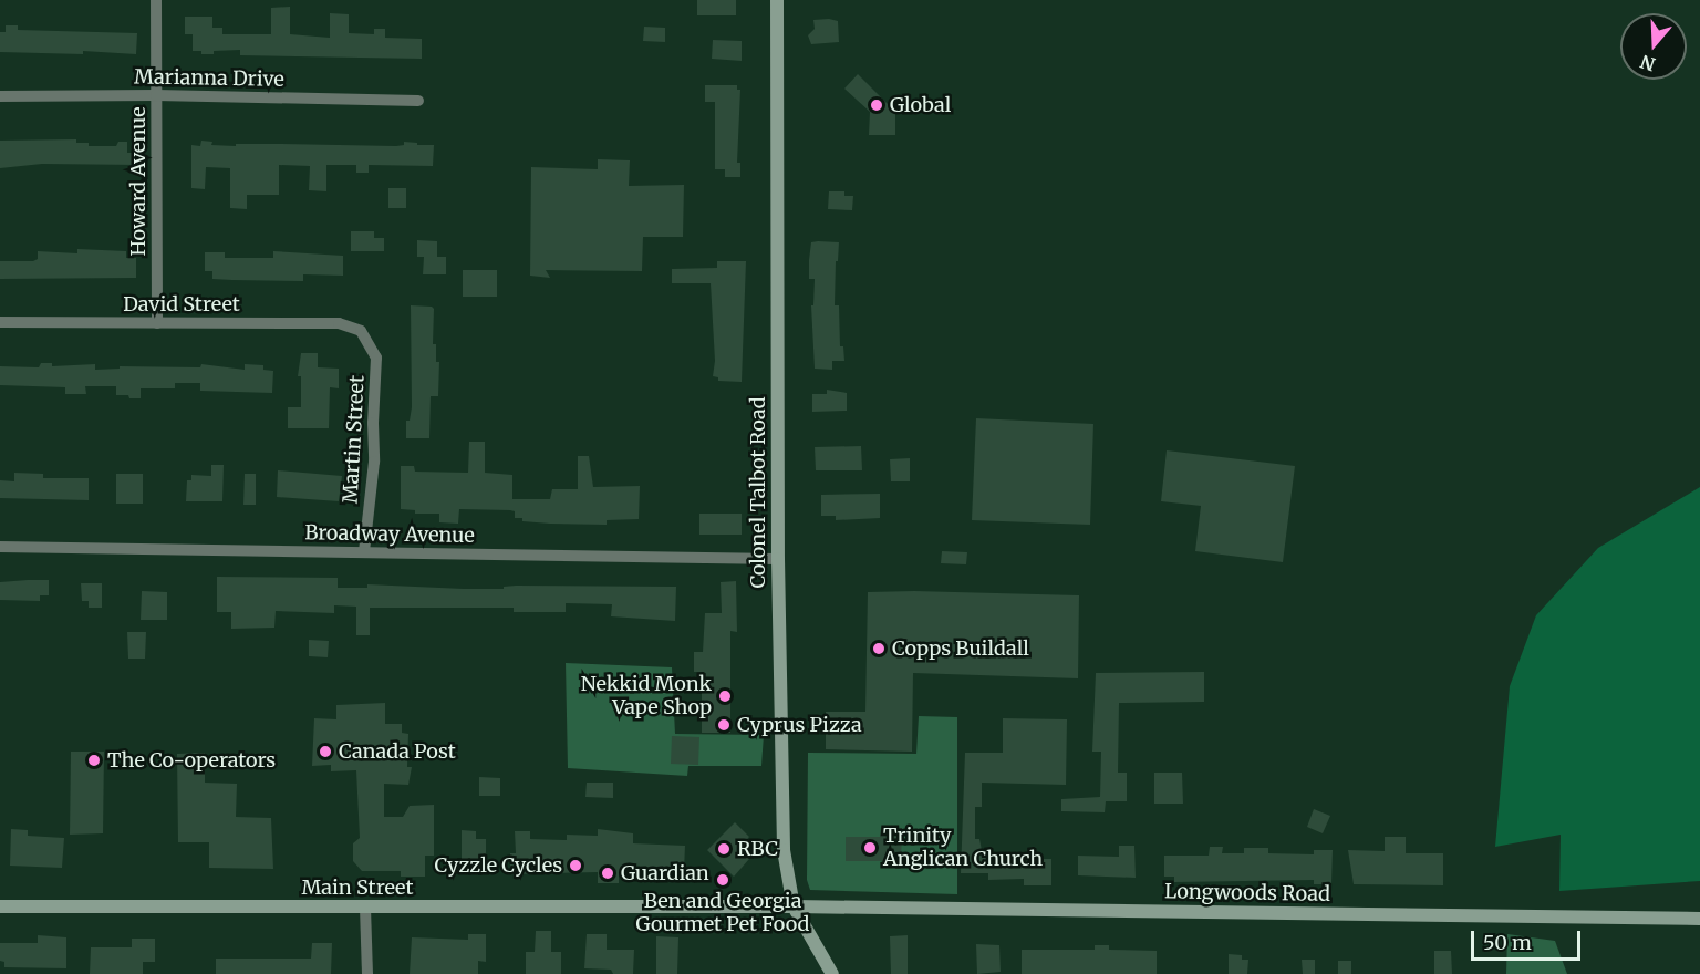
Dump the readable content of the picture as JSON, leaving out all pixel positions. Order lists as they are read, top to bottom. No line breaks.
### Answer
{"streets":{"main road":["Colonel Talbot Road","Main Street","Longwoods Road"],"street":["Marianna Drive","Howard Avenue","David Street","Martin Street","Broadway Avenue"]},"crossings":[["Marianna Drive","Howard Avenue"],["Howard Avenue","David Street"],["David Street","Martin Street"],["Martin Street","Broadway Avenue"],["Colonel Talbot Road","Broadway Avenue"],["Colonel Talbot Road","Main Street"],["Colonel Talbot Road","Longwoods Road"],["Main Street","Longwoods Road"]],"places":["Global","Copps Buildall","Nekkid Monk Vape Shop","Cyprus Pizza","Canada Post","The Co-operators","Trinity Anglican Church","RBC","Cyzzle Cycles","Guardian","Ben and Georgia Gourmet Pet Food"],"scale_bar":"50 m","north":"bottom"}
